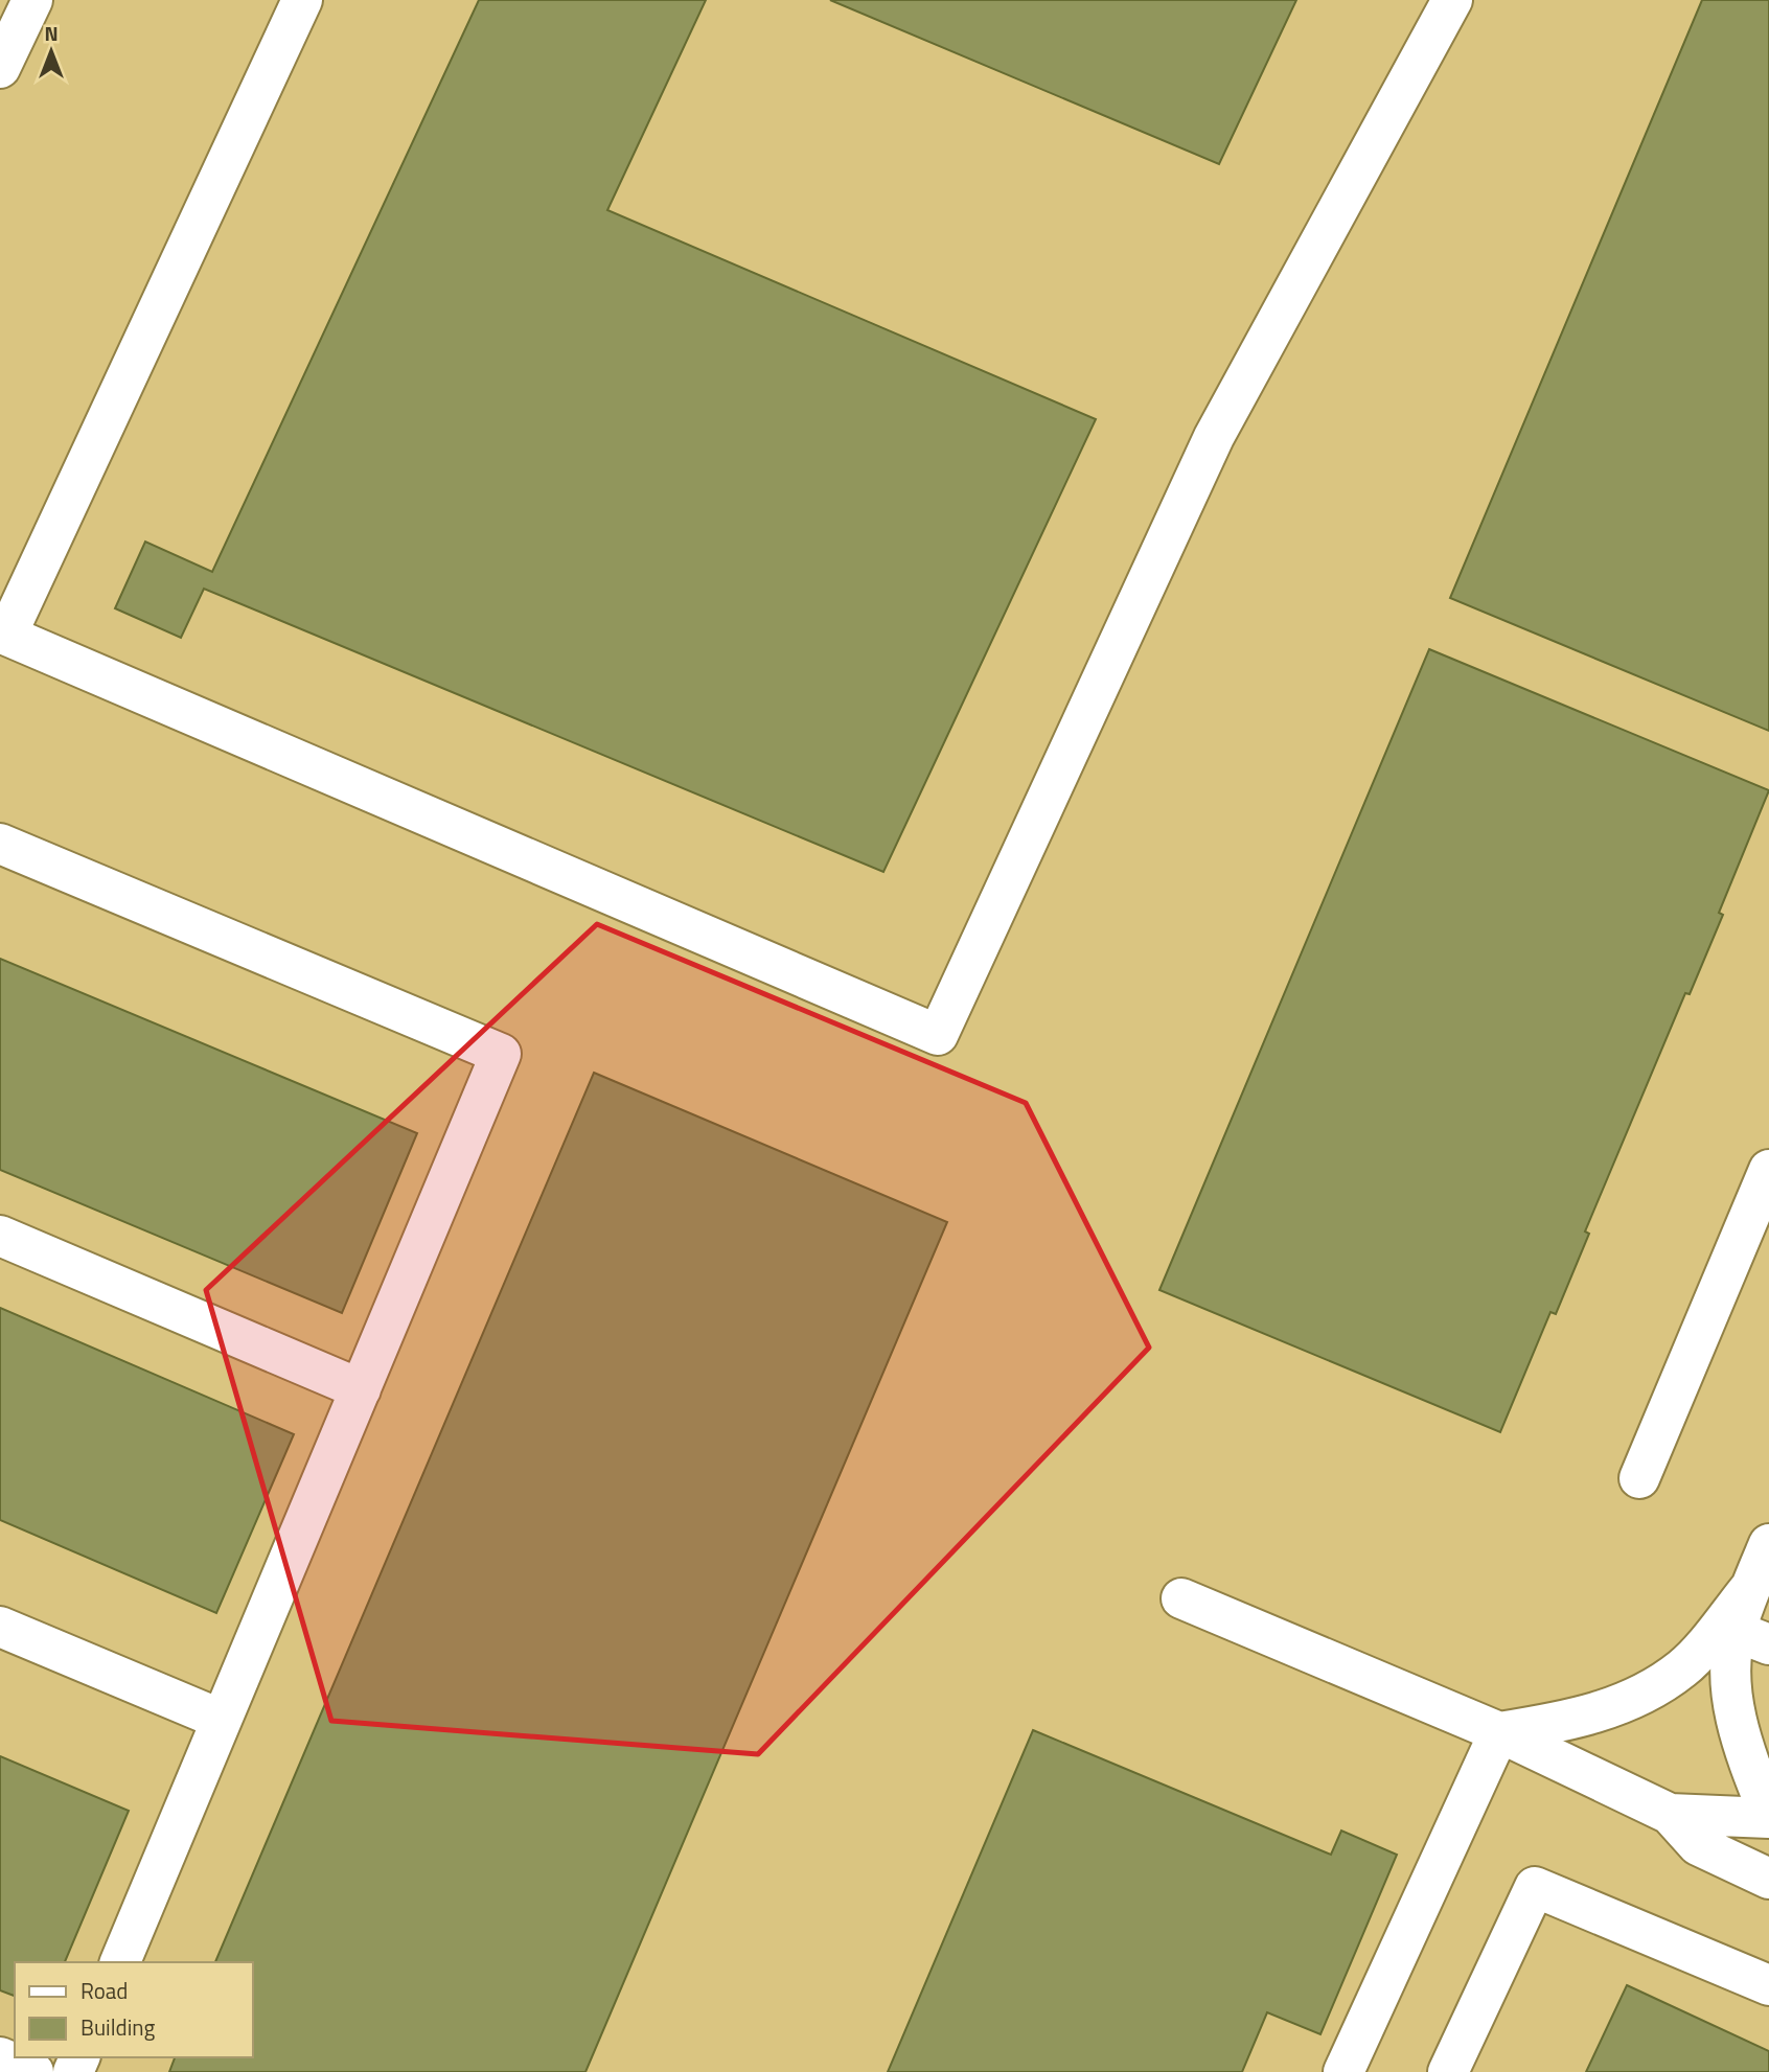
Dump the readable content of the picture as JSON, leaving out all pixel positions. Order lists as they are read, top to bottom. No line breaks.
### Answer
{"legend":["Road","Building"],"north":"top"}
